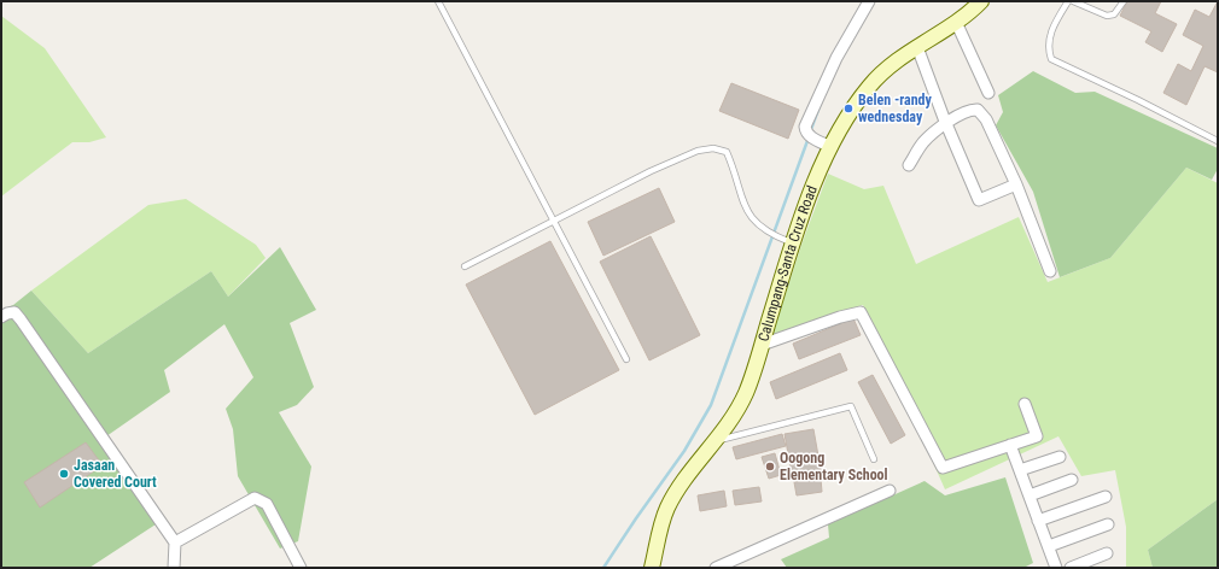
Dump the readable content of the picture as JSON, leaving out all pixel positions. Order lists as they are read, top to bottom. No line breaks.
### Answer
{"streets":{"main road":["Calumpang-Santa Cruz Road"]},"places":["Belen -randy wednesday","Oogong Elementary School","Jasaan Covered Court"]}
